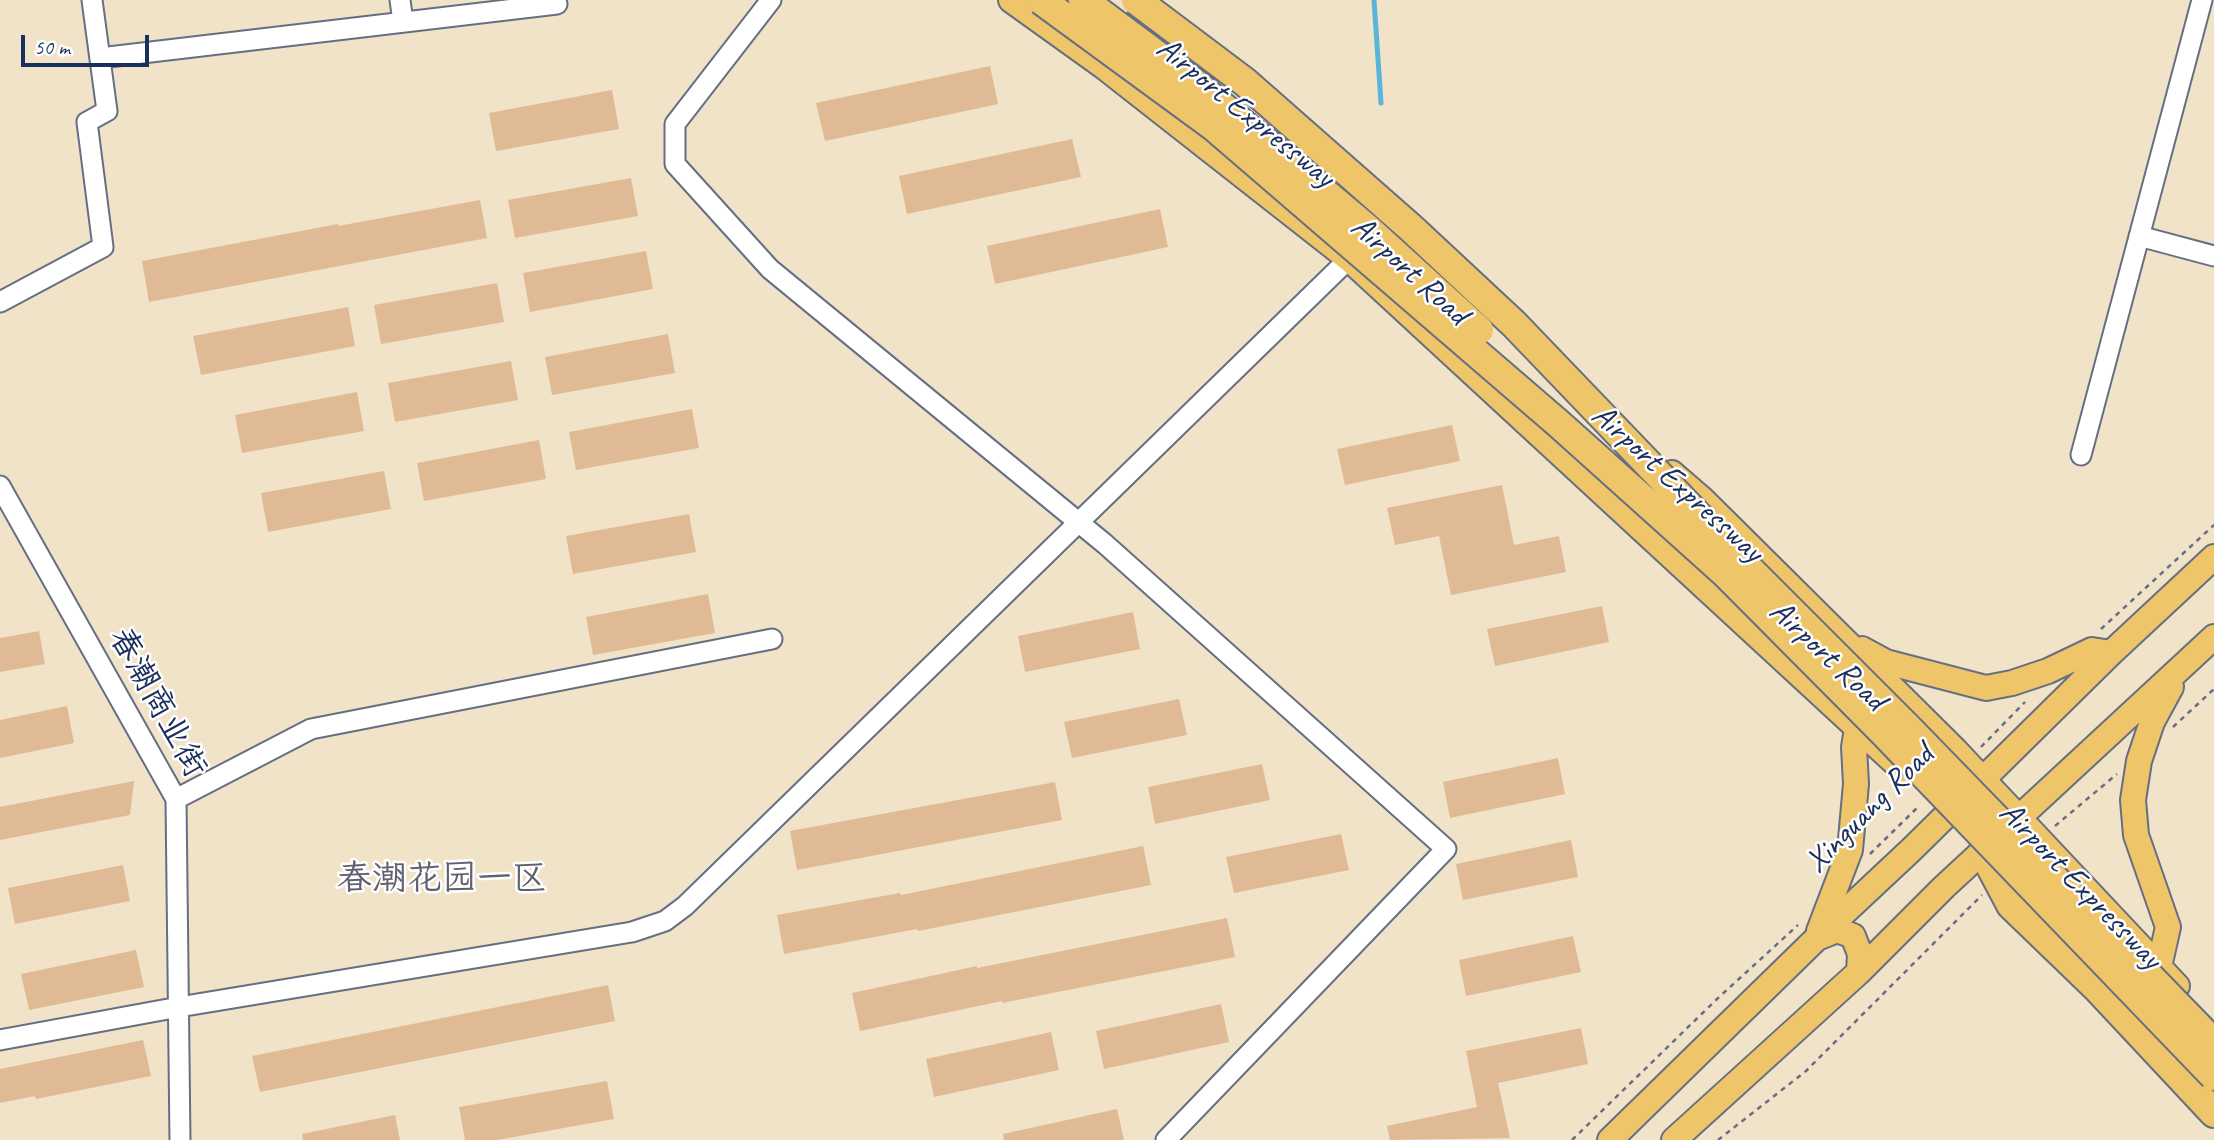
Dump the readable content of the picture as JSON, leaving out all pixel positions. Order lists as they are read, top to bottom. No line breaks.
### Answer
{"streets":{"highway":["Airport Expressway"],"main road":["Airport Road","Xinguang Road"],"street":["春潮商业街"]},"crossings":[["Airport Road","Xinguang Road"]],"districts":["春潮花园一区"],"scale_bar":"50 m"}
